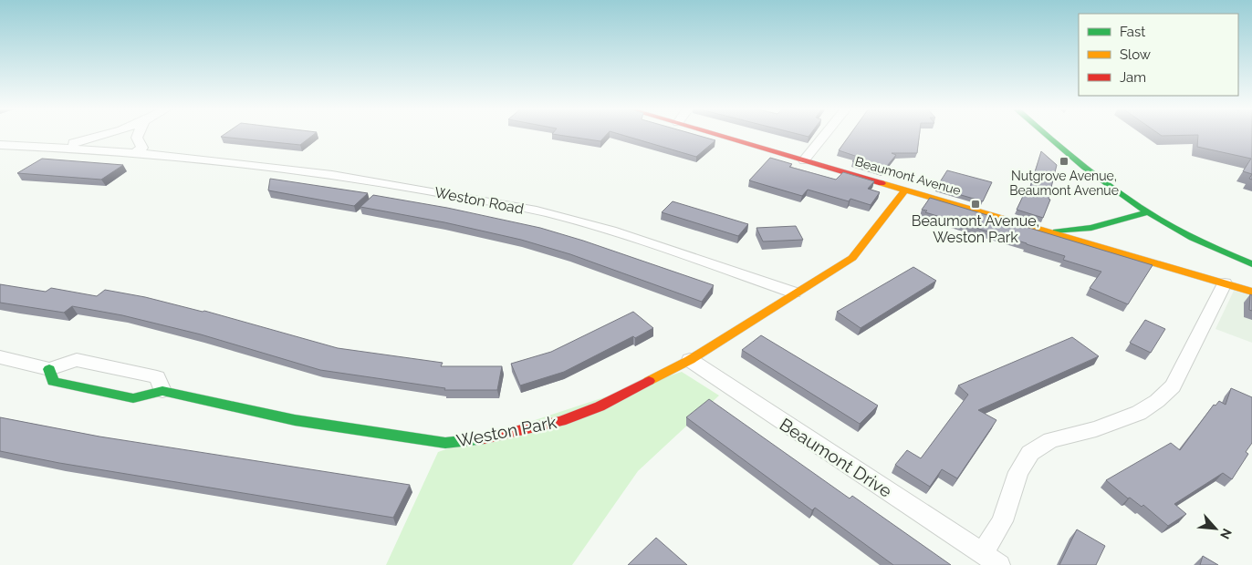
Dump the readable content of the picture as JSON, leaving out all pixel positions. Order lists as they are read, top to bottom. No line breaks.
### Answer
{"streets":{"street":["Beaumont Avenue","Weston Road","Weston Park","Beaumont Drive"]},"crossings":[["Beaumont Avenue","Beaumont Drive"],["Weston Road","Weston Park"],["Weston Park","Beaumont Drive"]],"places":{"transit":["Nutgrove Avenue, Beaumont Avenue","Beaumont Avenue, Weston Park"]},"legend":["Fast","Slow","Jam"],"north":"bottom right"}
